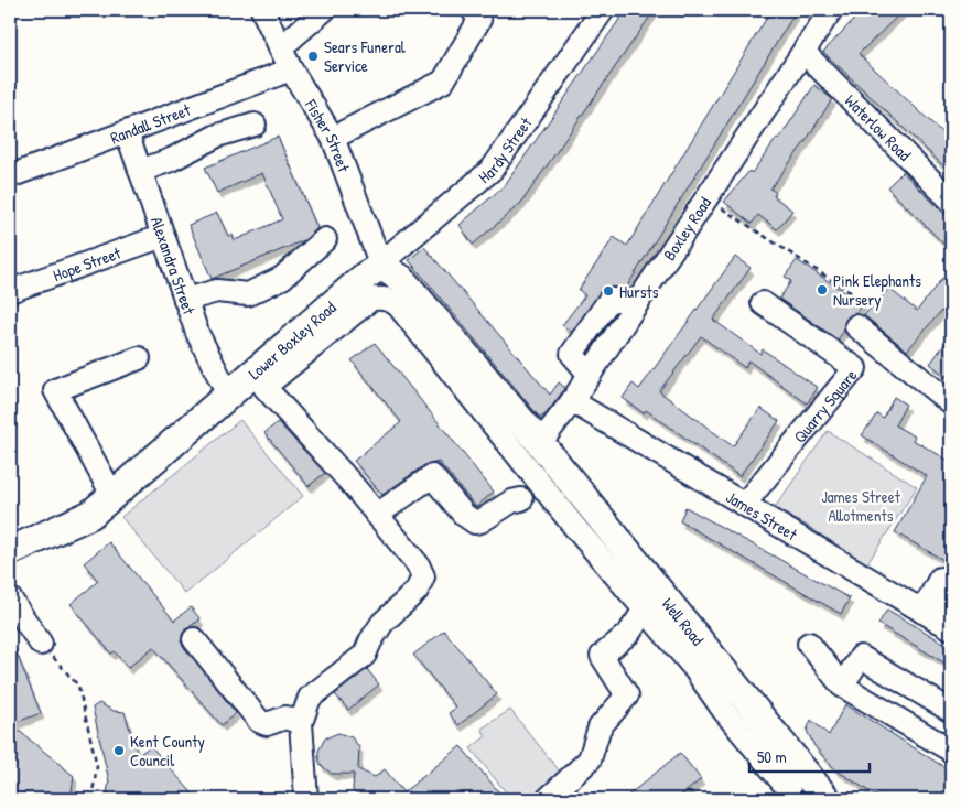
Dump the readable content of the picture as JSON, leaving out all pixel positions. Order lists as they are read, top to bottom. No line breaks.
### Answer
{"streets":{"main road":["Lower Boxley Road","Well Road"],"street":["Randall Street","Waterlow Road","Fisher Street","Hardy Street","Boxley Road","Hope Street","Alexandra Street","Quarry Square","James Street"]},"crossings":[["Randall Street","Fisher Street"],["Randall Street","Alexandra Street"],["Waterlow Road","Boxley Road"],["Fisher Street","Hardy Street"],["Fisher Street","Lower Boxley Road"],["Hardy Street","Lower Boxley Road"],["Boxley Road","James Street"],["Boxley Road","Well Road"],["Hope Street","Alexandra Street"],["Alexandra Street","Lower Boxley Road"],["Quarry Square","James Street"]],"parks":["James Street Allotments"],"places":["Sears Funeral Service","Pink Elephants Nursery","Hursts","Kent County Council"],"scale_bar":"50 m"}
